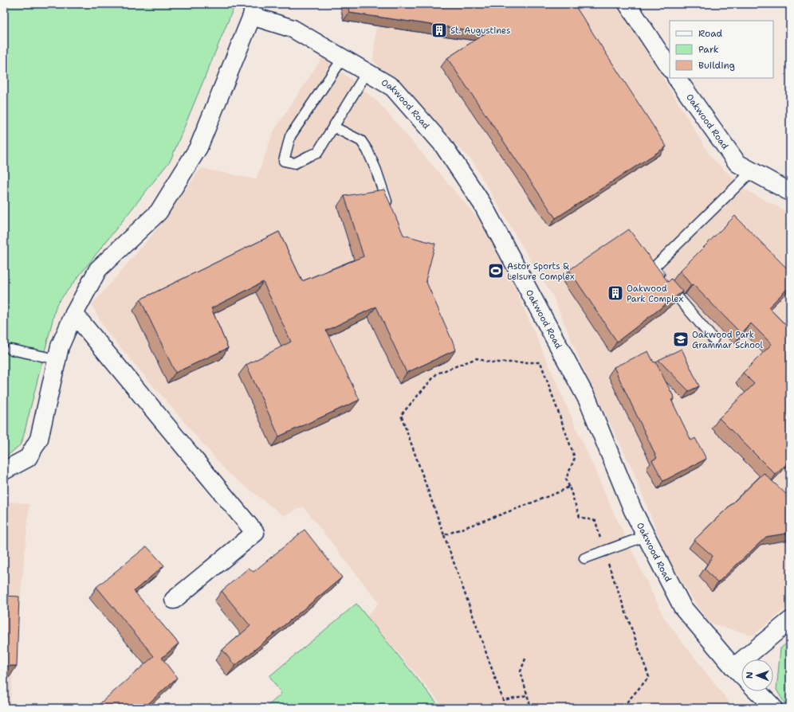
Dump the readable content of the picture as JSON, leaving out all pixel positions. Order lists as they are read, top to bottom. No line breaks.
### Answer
{"streets":{"street":["Oakwood Road"]},"places":{"building":["St. Augustines","Oakwood Park Complex"],"sports":["Astor Sports & Leisure Complex"],"school or university":["Oakwood Park Grammar School"]},"legend":["Road","Park","Building"],"north":"left"}
